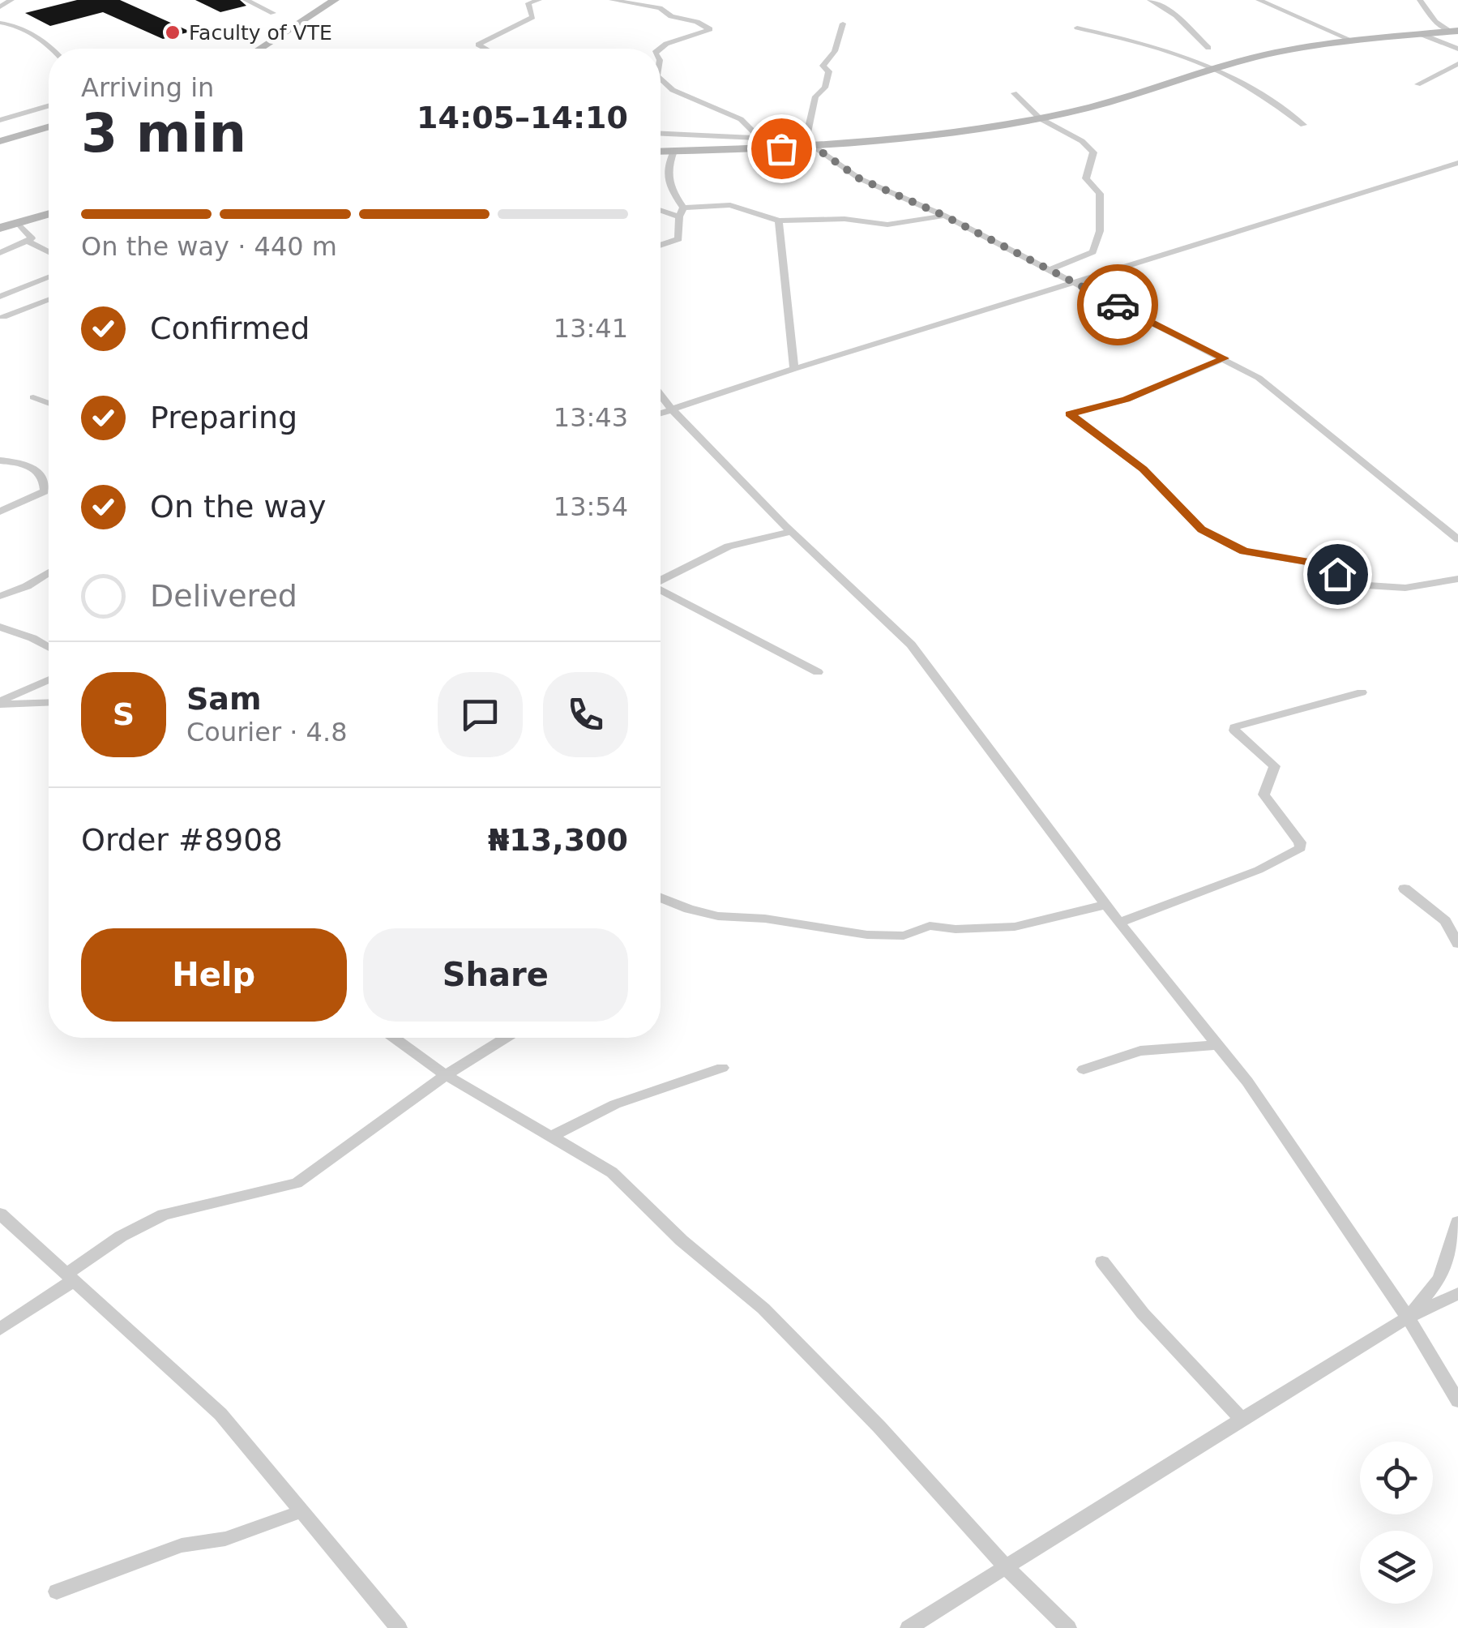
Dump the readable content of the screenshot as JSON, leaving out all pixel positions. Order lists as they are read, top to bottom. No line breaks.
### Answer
{"places":["Faculty of VTE"],"page":{"heading":["3 min","Arriving in","14:05–14:10"],"panel":["Sam","Courier · 4.8","Order #8908","₦13,300"],"bar":"On the way · 440 m","list":[["Confirmed","13:41"],["Preparing","13:43"],["On the way","13:54"],"Delivered"],"round":"S","buttons":["Help","Share"]}}
